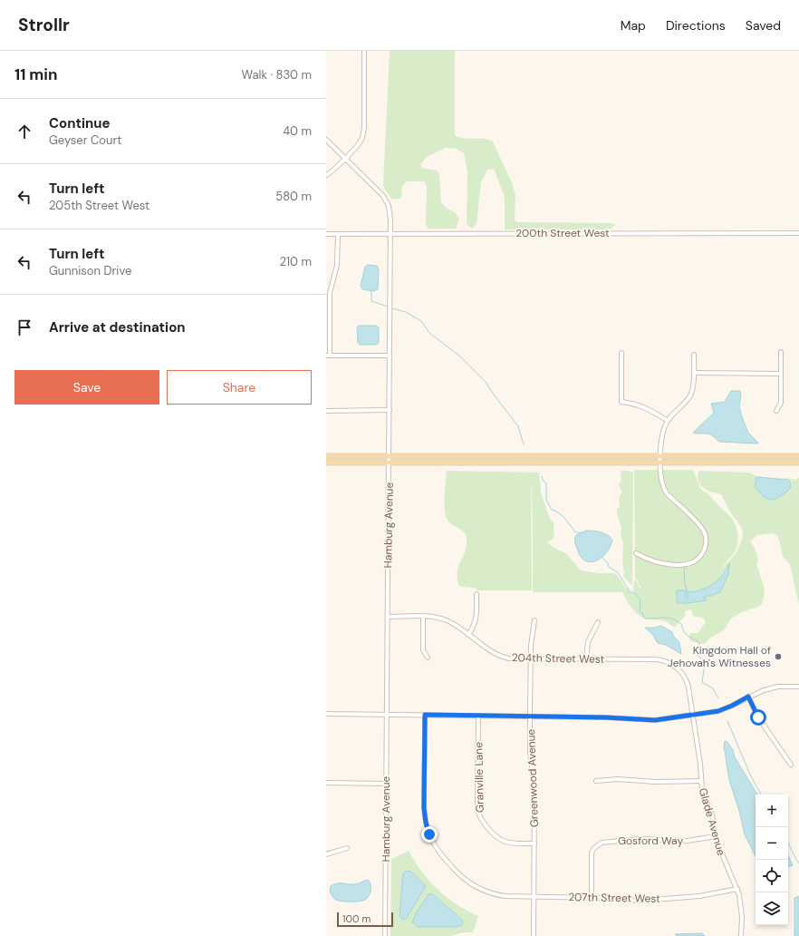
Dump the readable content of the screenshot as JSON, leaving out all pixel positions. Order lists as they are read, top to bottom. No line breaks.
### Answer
{"streets":{"street":["200th Street West","Hamburg Avenue","204th Street West","Granville Lane","Greenwood Avenue","Glade Avenue","Gosford Way","207th Street West"]},"crossings":[["200th Street West","Hamburg Avenue"],["Hamburg Avenue","204th Street West"],["204th Street West","Greenwood Avenue"],["204th Street West","Glade Avenue"],["Granville Lane","Greenwood Avenue"],["Greenwood Avenue","207th Street West"],["Glade Avenue","Gosford Way"],["Glade Avenue","207th Street West"],["Gosford Way","207th Street West"]],"places":["Kingdom Hall of Jehovah's Witnesses"],"scale_bar":"100 m","page":{"header":"Strollr","nav":["Map","Directions","Saved"],"heading":["11 min","Walk · 830 m"],"list":[["Continue","Geyser Court","40 m"],["Turn left","205th Street West","580 m"],["Turn left","Gunnison Drive","210 m"],"Arrive at destination"],"buttons":["Save","Share"],"map_buttons":["+","−"],"scale":"100 m"}}
